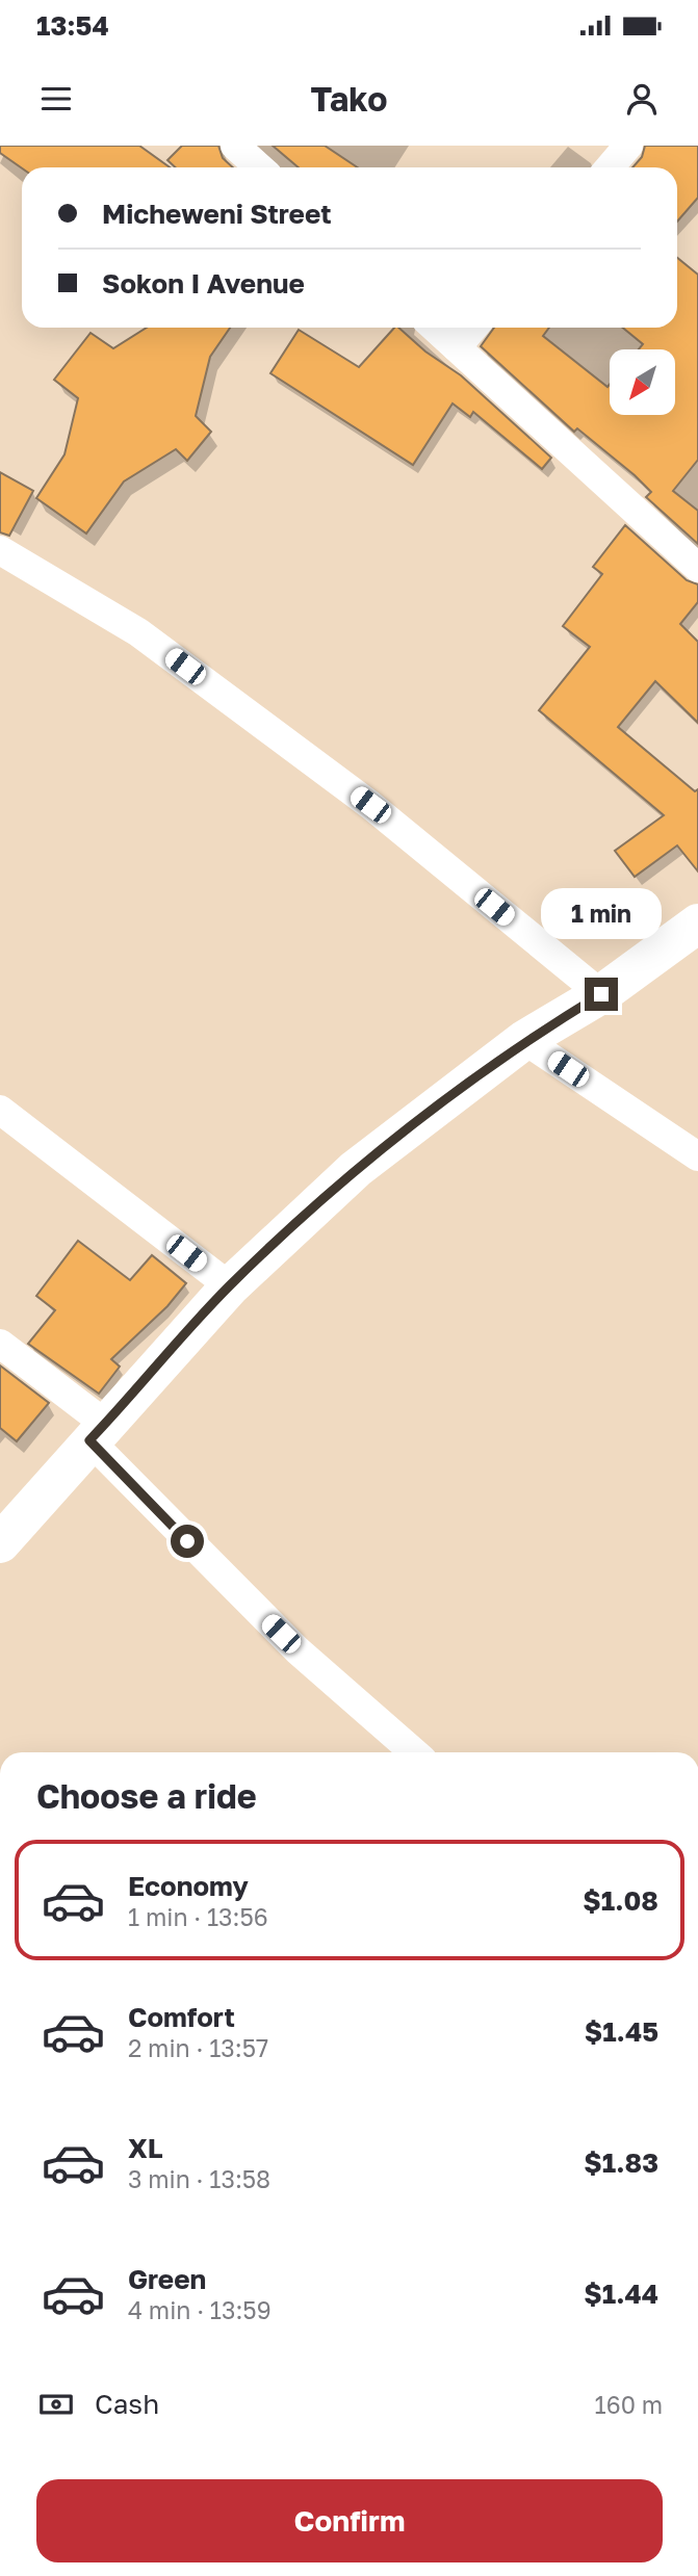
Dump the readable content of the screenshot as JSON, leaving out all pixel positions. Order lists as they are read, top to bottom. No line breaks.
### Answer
{"north":"bottom left","page":{"status":"13:54","header":"Tako","banner":["Micheweni Street","Sokon I Avenue"],"bubble":"1 min","heading":"Choose a ride","list":[{"name":"Economy","note":"1 min · 13:56","value":"$1.08"},{"name":"Comfort","note":"2 min · 13:57","value":"$1.45"},{"name":"XL","note":"3 min · 13:58","value":"$1.83"},{"name":"Green","note":"4 min · 13:59","value":"$1.44"}],"pay":["Cash","160 m"],"buttons":"Confirm"}}
